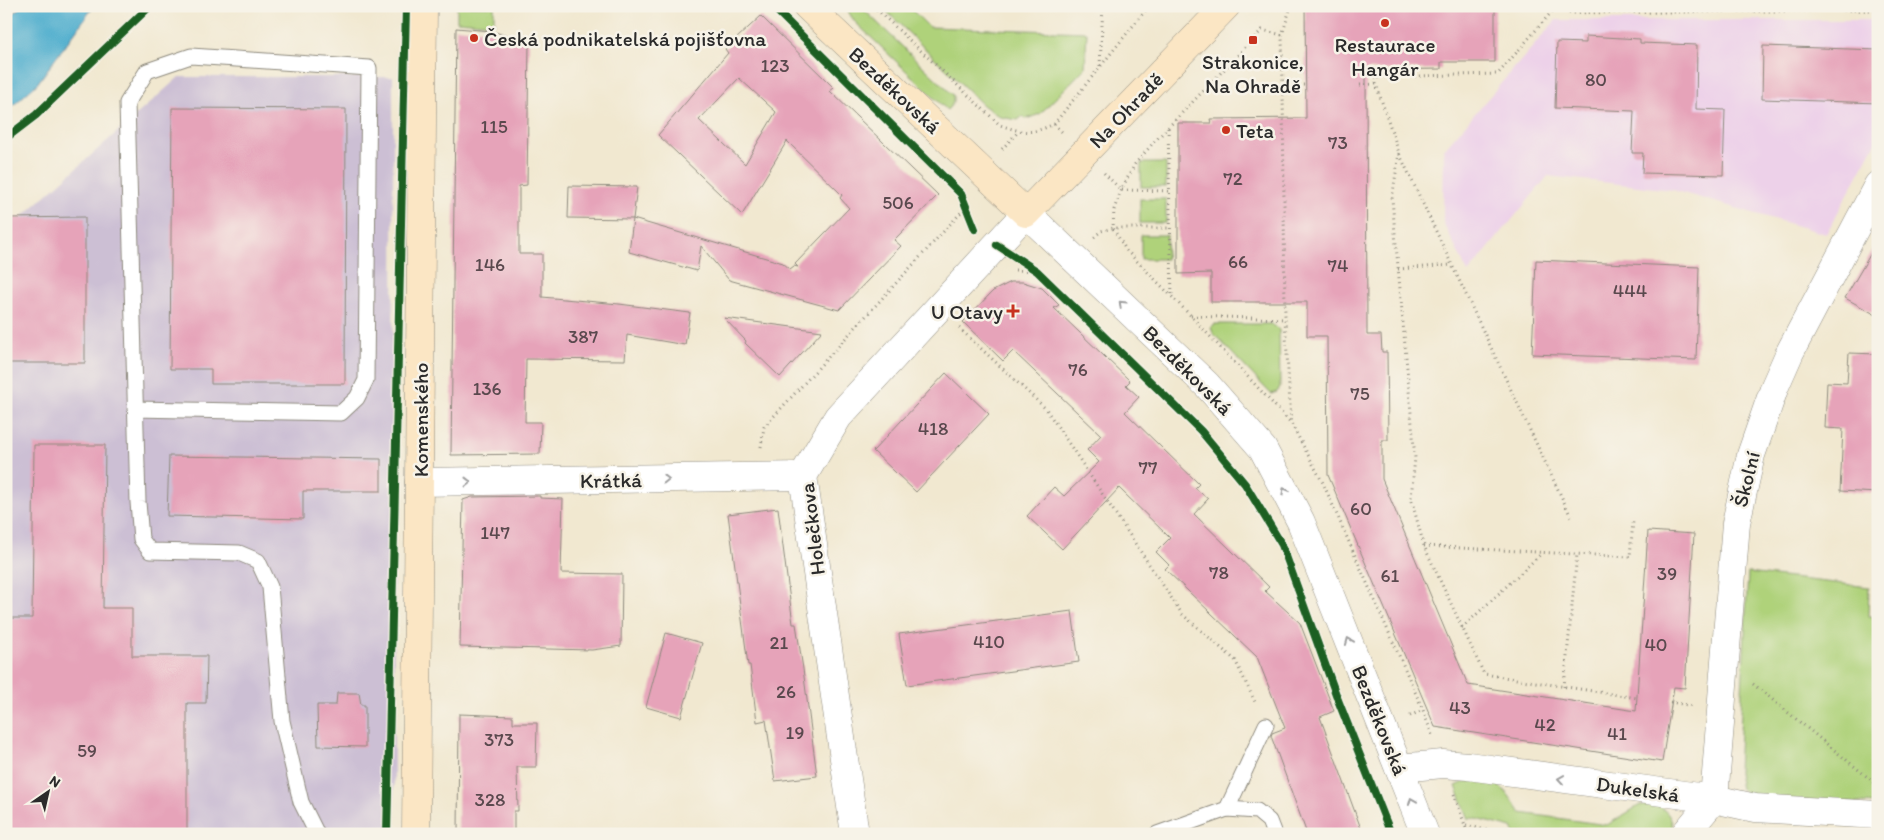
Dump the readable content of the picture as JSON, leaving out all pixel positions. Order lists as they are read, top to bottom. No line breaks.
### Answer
{"streets":{"main road":["Bezděkovská","Na Ohradě","Komenského"],"street":["Školní","Krátká","Holečkova","Dukelská"]},"crossings":[["Bezděkovská","Na Ohradě"],["Bezděkovská","Holečkova"],["Bezděkovská","Dukelská"],["Na Ohradě","Holečkova"],["Komenského","Krátká"],["Školní","Dukelská"],["Krátká","Holečkova"]],"one_way":["Bezděkovská","Krátká","Dukelská"],"places":{"other":["Restaurace Hangár","Česká podnikatelská pojišťovna","Teta"],"transit":["Strakonice, Na Ohradě"],"health":["U Otavy"]},"house_numbers":["123","80","115","73","72","506","66","146","74","444","387","76","136","75","418","77","60","147","78","39","61","410","21","40","26","43","42","19","41","373","59","328"],"north":"top right"}
